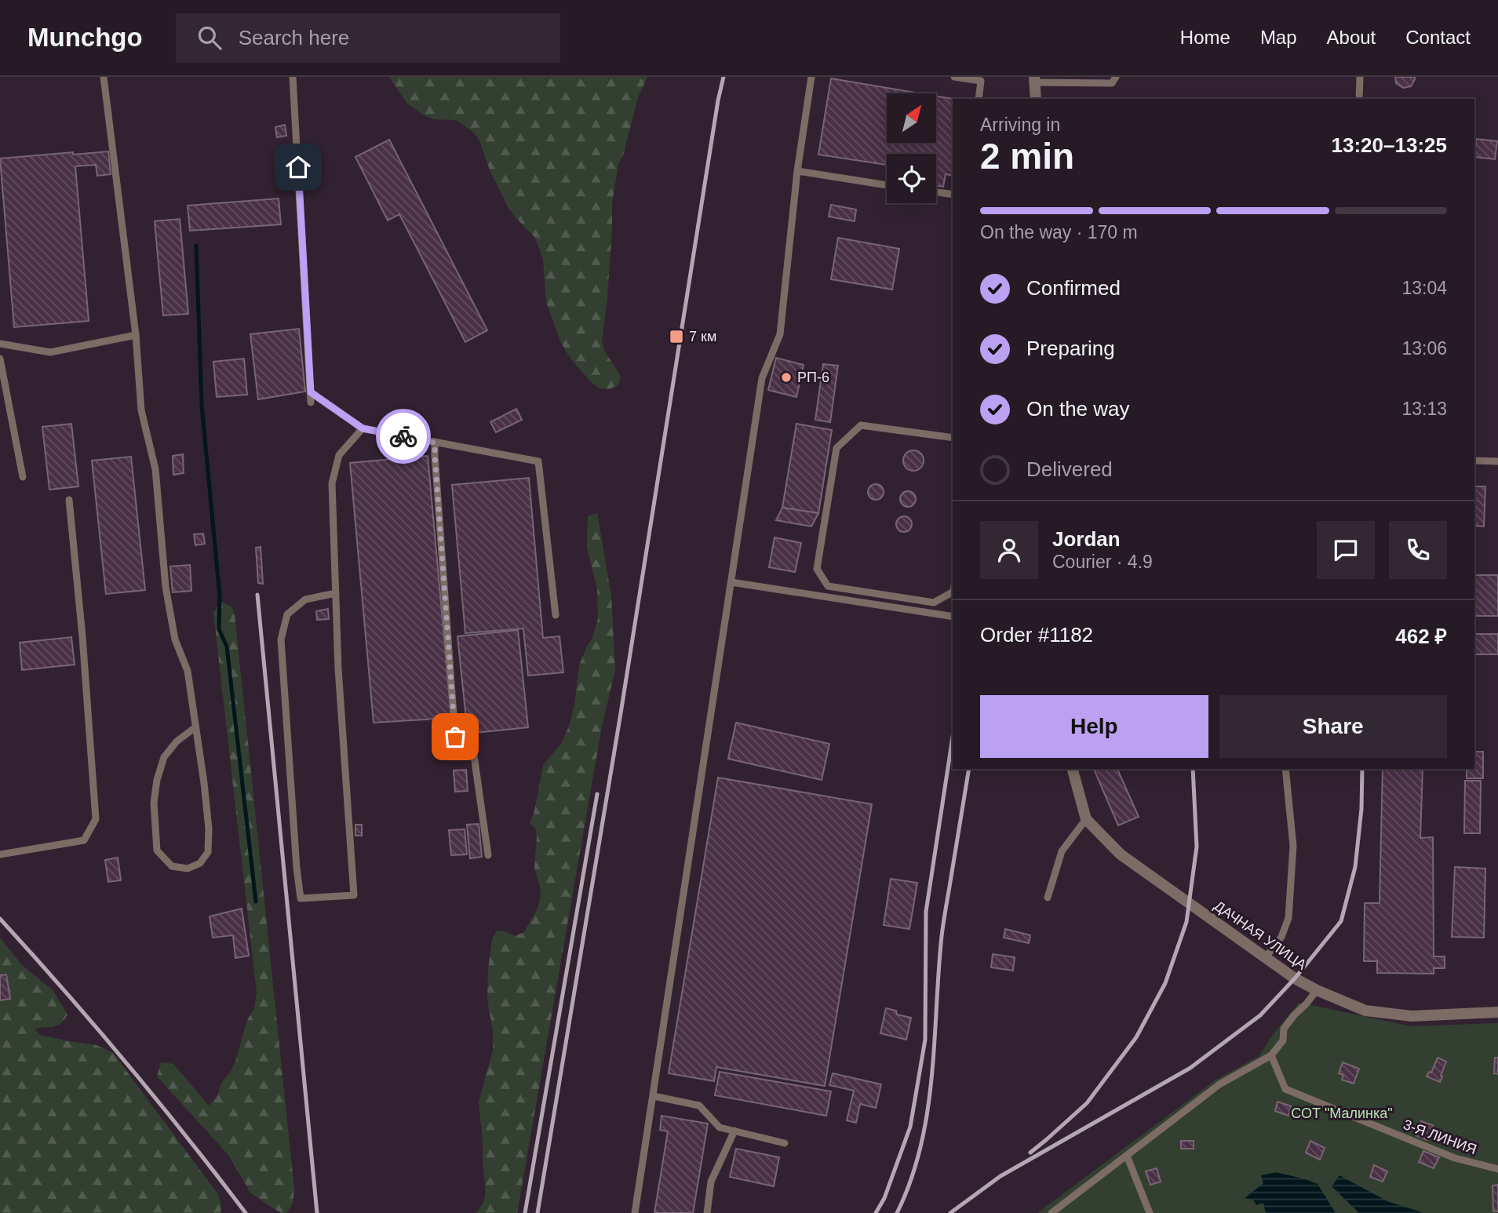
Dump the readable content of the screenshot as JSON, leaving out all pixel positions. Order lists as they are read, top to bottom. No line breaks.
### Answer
{"streets":{"street":["ДАЧНАЯ УЛИЦА"],"lane":["3-Я ЛИНИЯ"]},"parks":["СОТ \"Малинка\""],"places":{"transit":["7 км"],"other":["РП-6"]},"north":"top right","page":{"header":"Munchgo","search":"Search here","nav":["Home","Map","About","Contact"],"heading":["2 min","Arriving in","13:20–13:25"],"panel":["Jordan","Courier · 4.9","Order #1182","462 ₽"],"bar":"On the way · 170 m","list":[["Confirmed","13:04"],["Preparing","13:06"],["On the way","13:13"],"Delivered"],"buttons":["Help","Share"]}}
